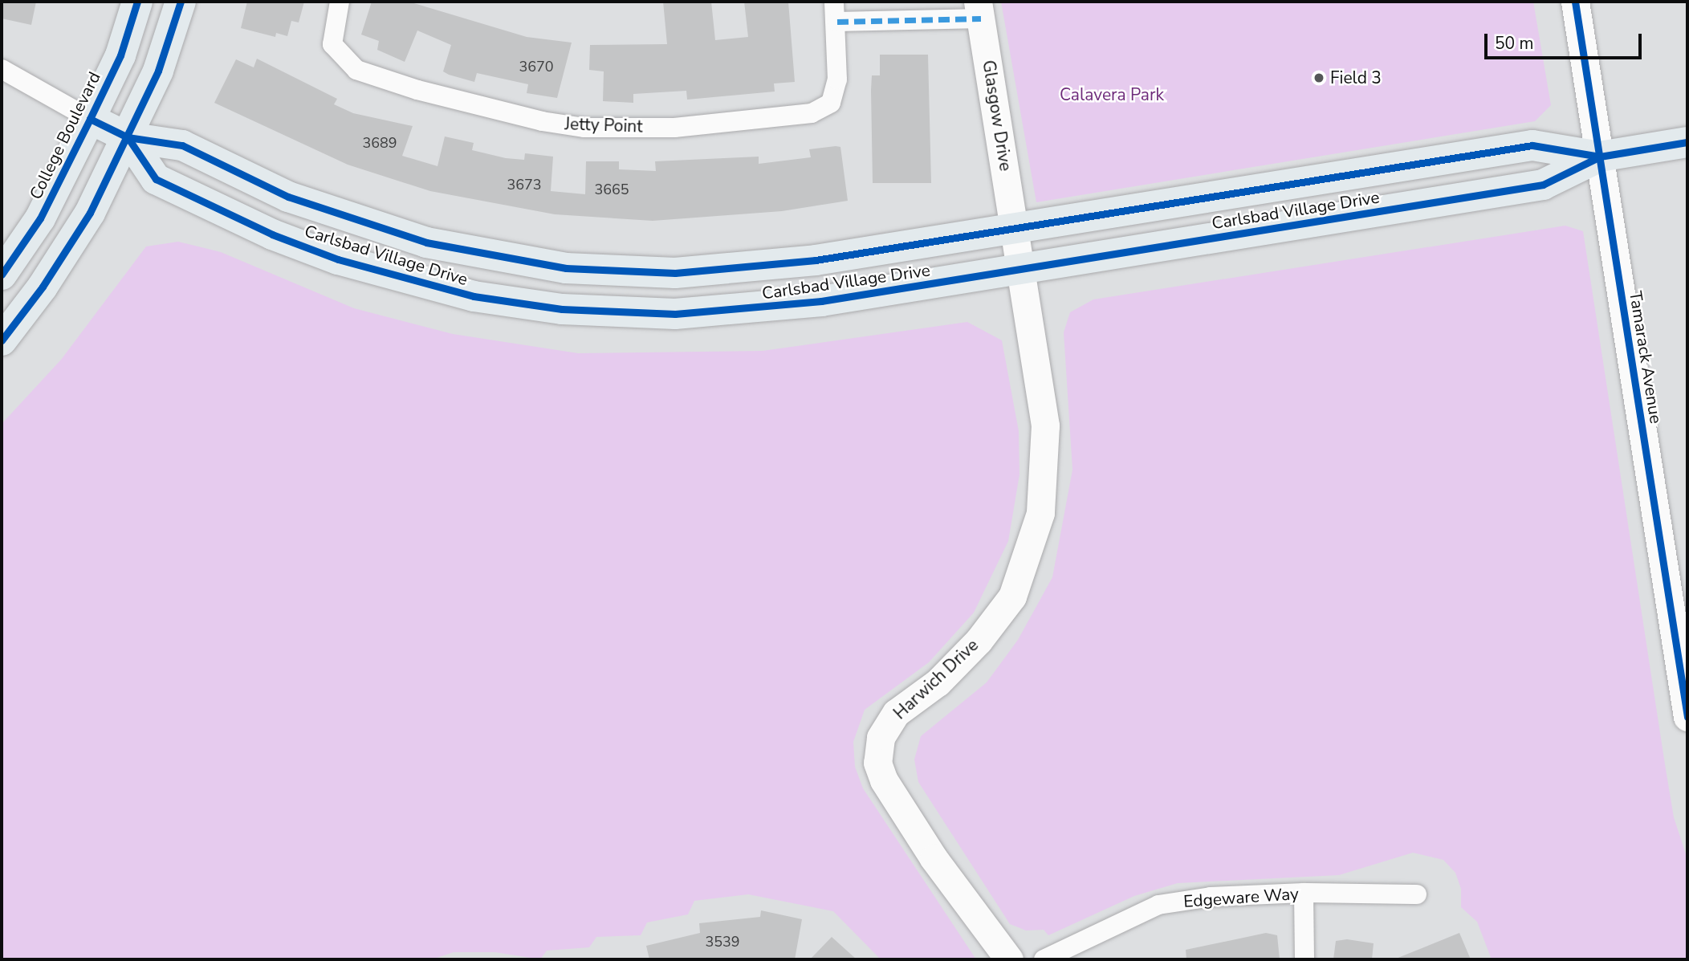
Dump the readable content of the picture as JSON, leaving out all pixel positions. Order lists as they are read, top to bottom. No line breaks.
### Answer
{"streets":{"main road":["College Boulevard","Carlsbad Village Drive"],"street":["Glasgow Drive","Jetty Point","Tamarack Avenue","Harwich Drive","Edgeware Way"]},"crossings":[["Glasgow Drive","Carlsbad Village Drive"],["Glasgow Drive","Harwich Drive"],["College Boulevard","Carlsbad Village Drive"],["Carlsbad Village Drive","Tamarack Avenue"],["Carlsbad Village Drive","Harwich Drive"]],"parks":["Calavera Park"],"places":["Field 3"],"house_numbers":["3670","3689","3673","3665","3539"],"scale_bar":"50 m"}
